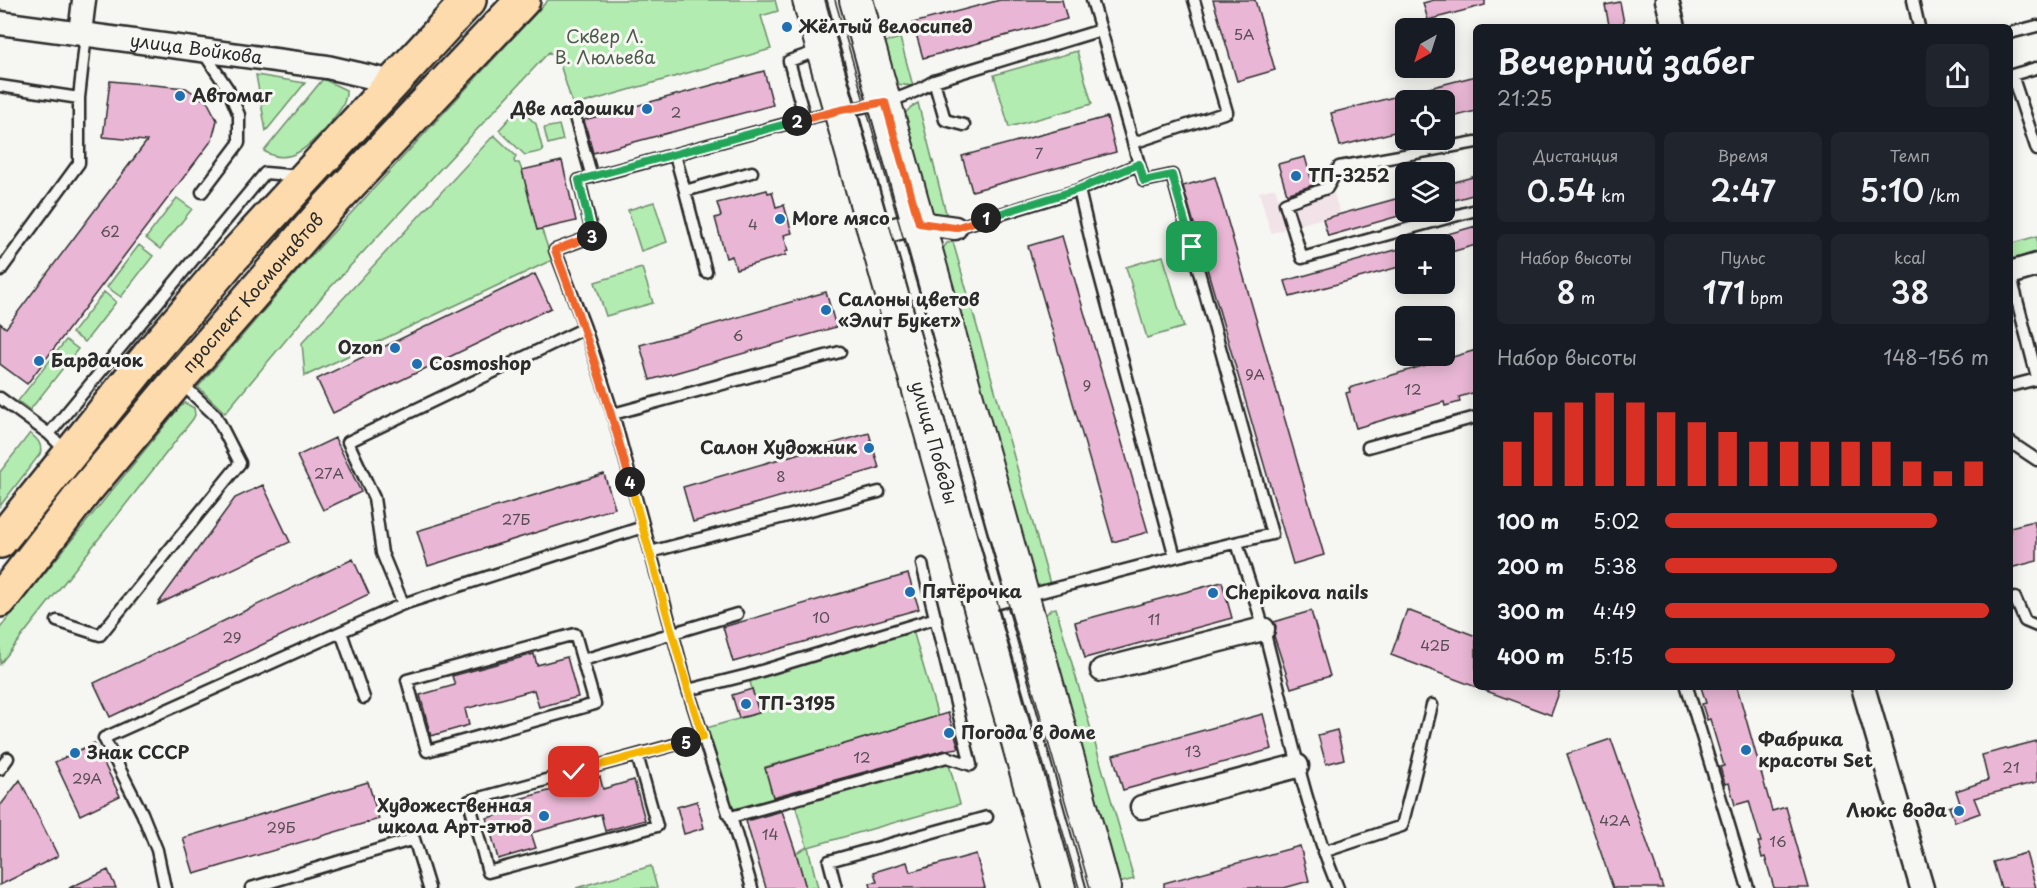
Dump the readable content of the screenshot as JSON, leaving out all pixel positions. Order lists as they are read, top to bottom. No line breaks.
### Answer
{"streets":{"main road":["проспект Космонавтов","улица Победы"],"street":["улица Войкова"]},"crossings":[["улица Войкова","проспект Космонавтов"]],"parks":["Сквер Л. В. Люльева"],"places":["Жёлтый велосипед","Автомаг","Две ладошки","ТП-3252","More мясо","Салоны цветов «Элит Букет»","Ozon","Бардачок","Cosmoshop","Салон Художник","Пятёрочка","Chepikova nails","ТП-3195","Погода в доме","Фабрика красоты Set","Знак СССР","Люкс вода","Художественная школа Арт-этюд"],"house_numbers":["5А","2","7","4","62","6","9А","9","12","27А","8","27Б","10","11","29","42Б","13","12","21","29А","42А","29Б","14","16"],"north":"bottom left","page":{"map_buttons":["+","−"],"heading":["Вечерний забег","21:25"],"pins":["2","1","3","4","5"],"stats":[["Дистанция","0.54 km"],["Время","2:47"],["Темп","5:10 /km"],["Набор высоты","8 m"],["Пульс","171 bpm"],["kcal","38"]],"chart":["Набор высоты","148–156 m"],"list":[{"name":"100 m","note":"5:02"},{"name":"200 m","note":"5:38"},{"name":"300 m","note":"4:49"},{"name":"400 m","note":"5:15"}]}}
